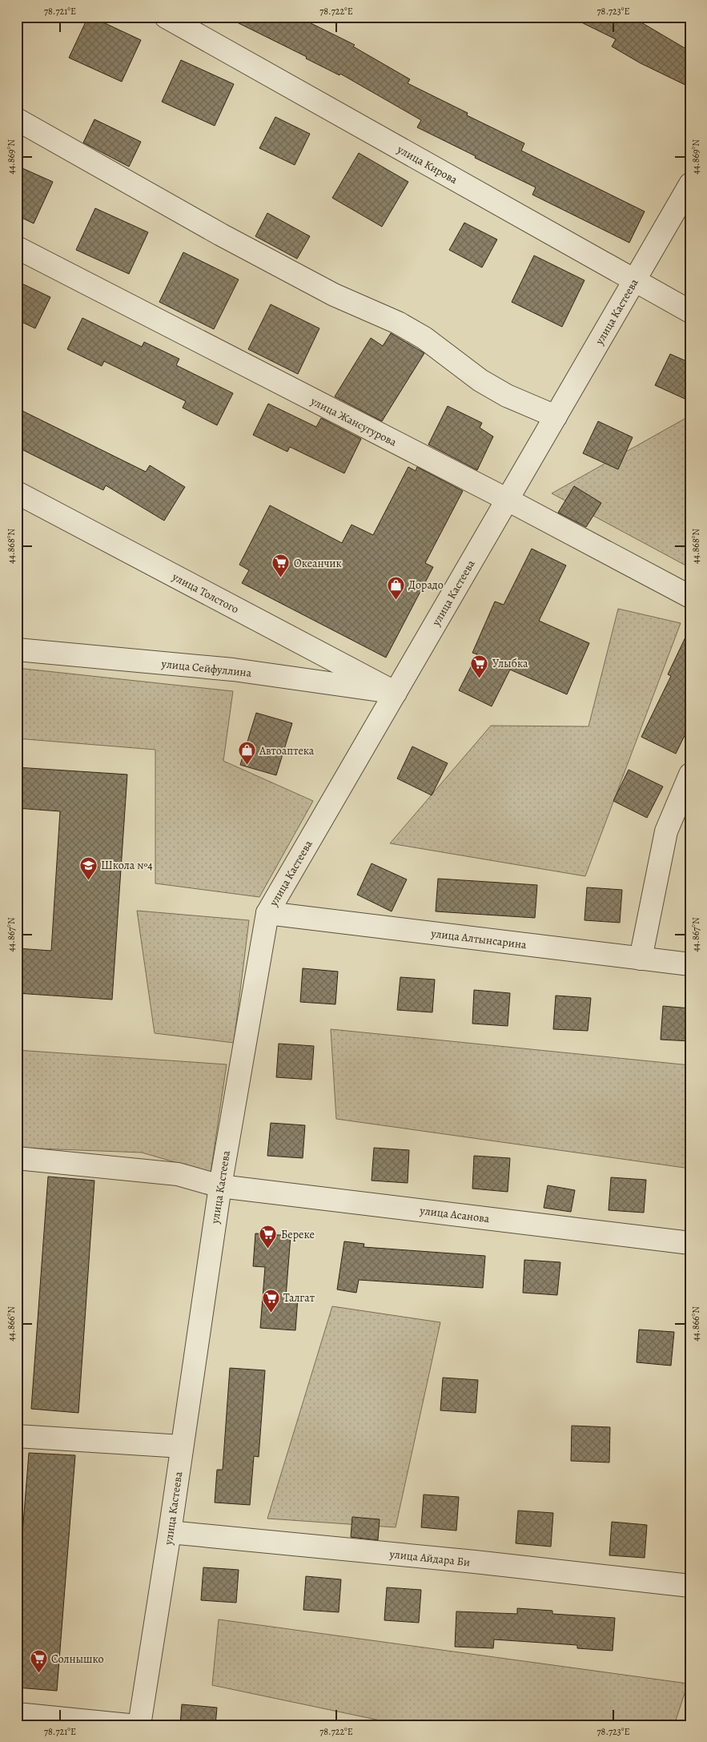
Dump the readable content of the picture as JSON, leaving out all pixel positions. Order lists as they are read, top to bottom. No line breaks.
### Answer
{"streets":{"street":["улица Кирова","улица Кастеева","улица Жансугурова","улица Толстого","улица Сейфуллина","улица Алтынсарина","улица Асанова","улица Айдара Би"]},"crossings":[["улица Кирова","улица Кастеева"],["улица Кастеева","улица Жансугурова"],["улица Кастеева","улица Толстого"],["улица Кастеева","улица Сейфуллина"],["улица Кастеева","улица Алтынсарина"],["улица Кастеева","улица Асанова"],["улица Кастеева","улица Айдара Би"],["улица Толстого","улица Сейфуллина"]],"places":{"supermarket":["Океанчик","Улыбка","Береке","Талгат","Солнышко"],"shop":["Дорадо","Автоаптека"],"school or university":["Школа №4"]},"coordinates":["78.721°E","78.722°E","78.723°E","44.869°N","44.868°N","44.867°N","44.866°N"]}
